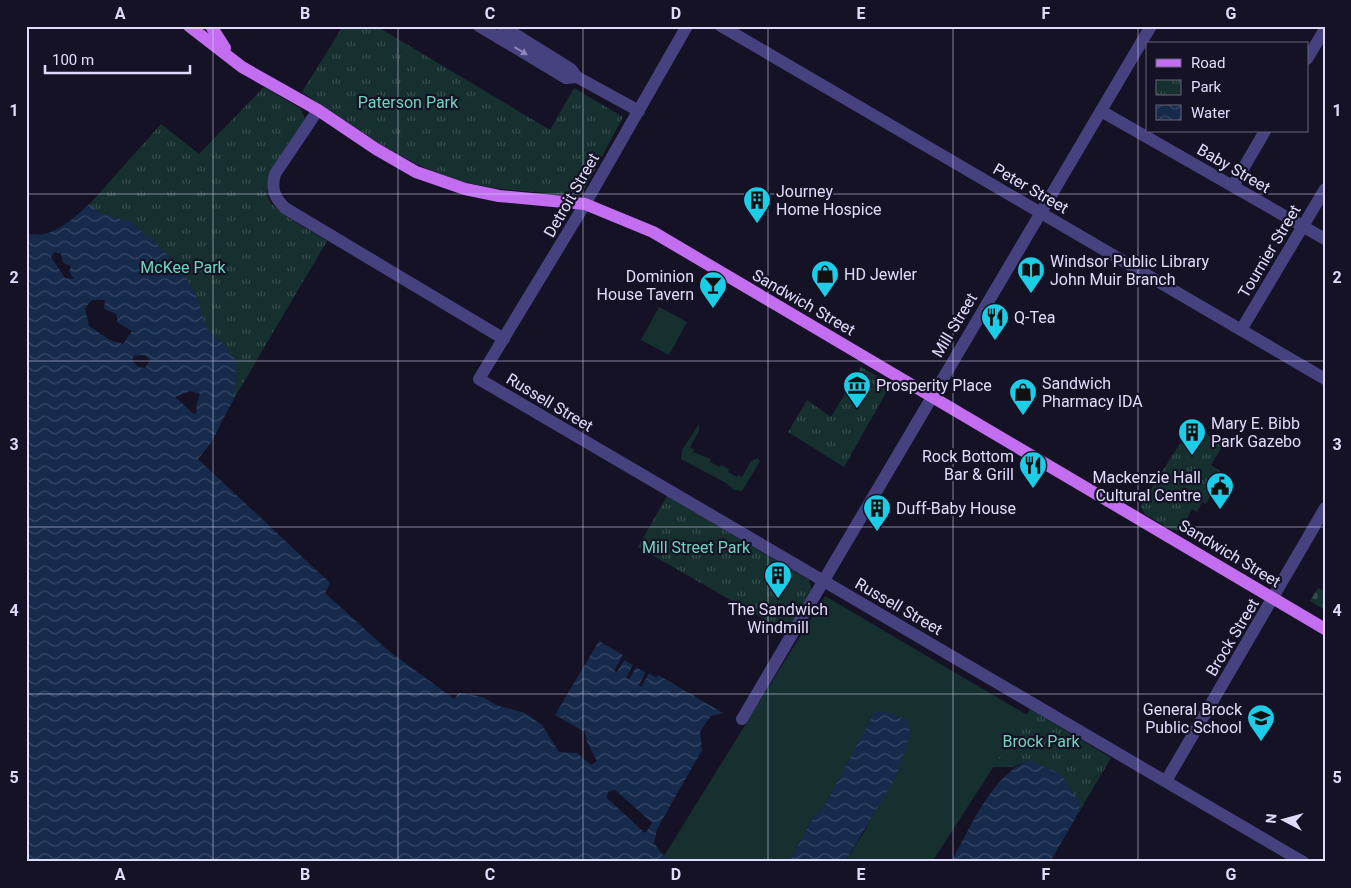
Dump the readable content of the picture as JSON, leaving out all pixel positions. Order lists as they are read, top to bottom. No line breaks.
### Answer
{"streets":{"main road":["Sandwich Street"],"street":["Baby Street","Peter Street","Detroit Street","Tournier Street","Mill Street","Russell Street","Brock Street"]},"crossings":[["Baby Street","Tournier Street"],["Baby Street","Mill Street"],["Peter Street","Tournier Street"],["Peter Street","Mill Street"],["Detroit Street","Sandwich Street"],["Detroit Street","Russell Street"],["Sandwich Street","Mill Street"],["Sandwich Street","Brock Street"],["Mill Street","Russell Street"],["Russell Street","Brock Street"]],"parks":["Paterson Park","McKee Park","Mill Street Park","Brock Park"],"places":{"building":["Journey Home Hospice","Mary E. Bibb Park Gazebo","Duff-Baby House","The Sandwich Windmill"],"library":["Windsor Public Library John Muir Branch"],"shop":["HD Jewler","Sandwich Pharmacy IDA"],"bar":["Dominion House Tavern"],"restaurant":["Q-Tea","Rock Bottom Bar & Grill"],"museum":["Prosperity Place"],"public building":["Mackenzie Hall Cultural Centre"],"school or university":["General Brock Public School"]},"legend":["Road","Park","Water"],"scale_bar":"100 m","north":"left","grid":{"columns":["A","B","C","D","E","F","G"],"rows":["1","2","3","4","5"]}}
